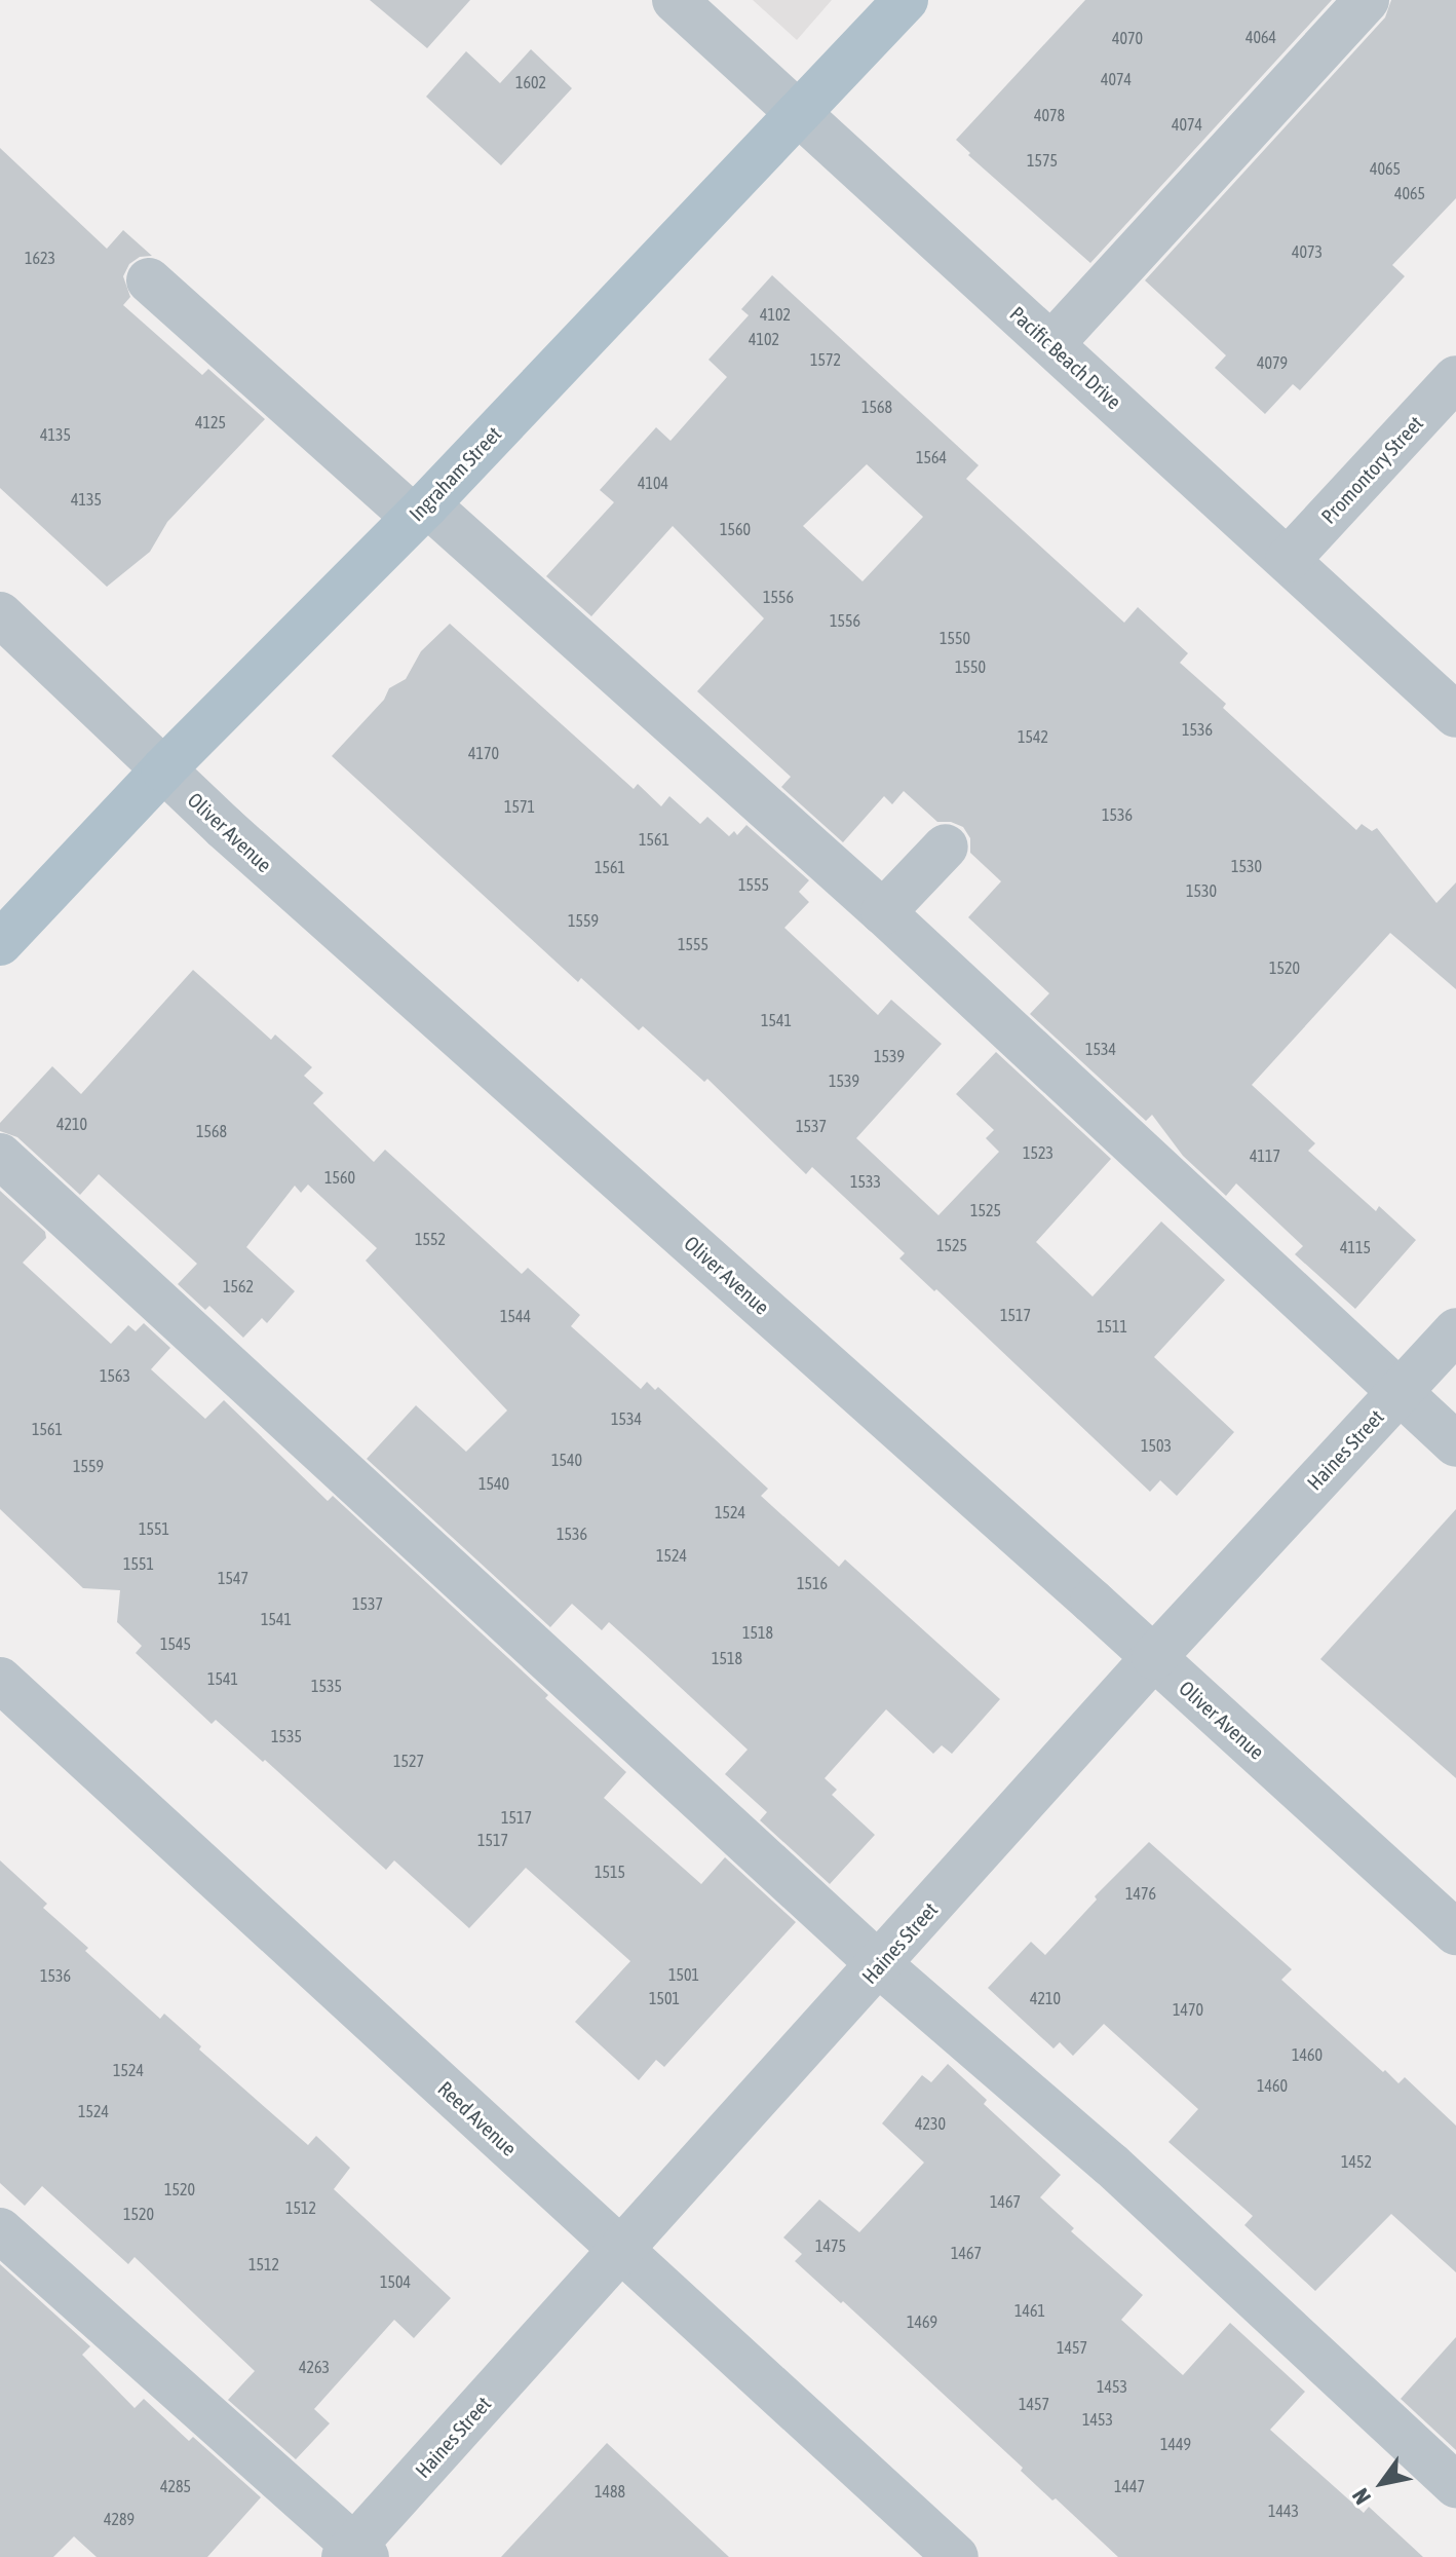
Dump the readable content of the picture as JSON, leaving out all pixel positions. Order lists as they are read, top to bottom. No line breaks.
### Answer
{"streets":{"main road":["Ingraham Street"],"street":["Pacific Beach Drive","Promontory Street","Oliver Avenue","Haines Street","Reed Avenue"]},"crossings":[["Pacific Beach Drive","Promontory Street"],["Pacific Beach Drive","Ingraham Street"],["Ingraham Street","Oliver Avenue"],["Oliver Avenue","Haines Street"],["Haines Street","Reed Avenue"]],"house_numbers":["4064","4070","4074","1602","4078","4074","1575","4065","4065","4073","1623","4102","4102","1572","4079","1568","4125","4135","1564","4104","4135","1560","1556","1556","1550","1550","1536","1542","4170","1571","1536","1561","1530","1561","1555","1530","1559","1555","1520","1541","1534","1539","1539","4210","1537","1568","1523","4117","1560","1533","1525","1552","1525","4115","1562","1517","1544","1511","1563","1534","1561","1503","1540","1559","1540","1524","1551","1536","1524","1551","1547","1516","1537","1541","1518","1545","1518","1541","1535","1535","1527","1517","1517","1515","1476","1501","1536","1501","4210","1470","1460","1524","1460","1524","4230","1452","1520","1467","1512","1520","1475","1467","1512","1504","1461","1469","1457","4263","1453","1457","1453","1449","4285","1447","1488","1443","4289"],"north":"bottom left"}
